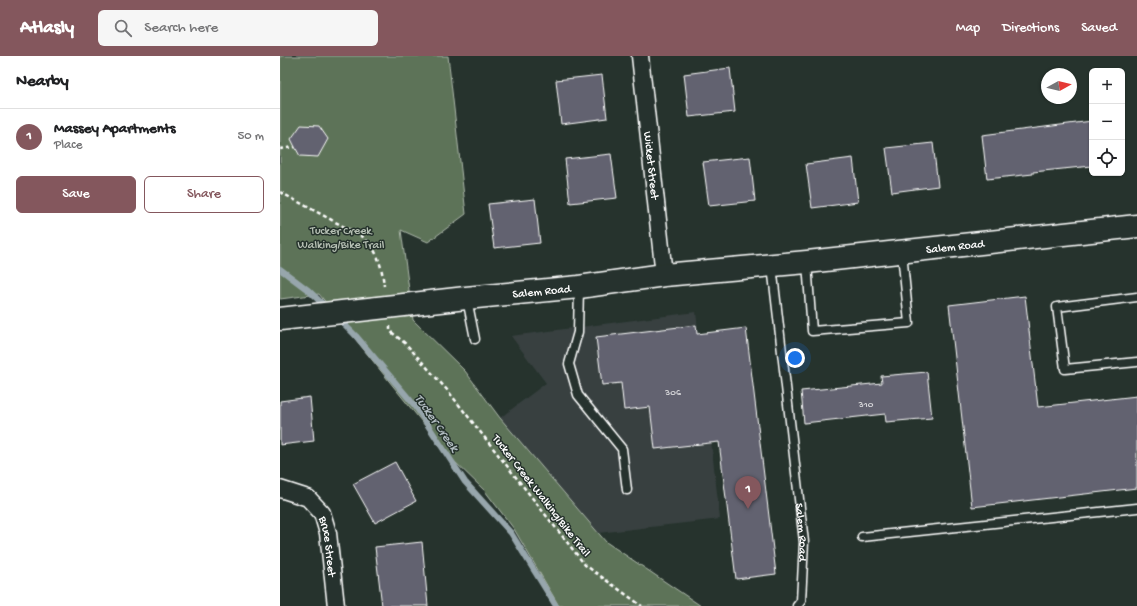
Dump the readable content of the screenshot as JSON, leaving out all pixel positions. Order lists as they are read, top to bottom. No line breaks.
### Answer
{"streets":{"main road":["Salem Road"],"street":["Wicket Street","Bruce Street"],"path":["Tucker Creek Walking/Bike Trail"]},"crossings":[["Wicket Street","Salem Road"]],"water":["Tucker Creek"],"parks":["Tucker Creek Walking/Bike Trail"],"house_numbers":["306","310"],"north":"right","page":{"header":"Atlasly","search":"Search here","nav":["Map","Directions","Saved"],"heading":"Nearby","map_buttons":["+","−"],"list":[{"mark":"1","name":"Massey Apartments","note":"Place","value":"50 m"}],"buttons":["Save","Share"],"pins":"1"}}
